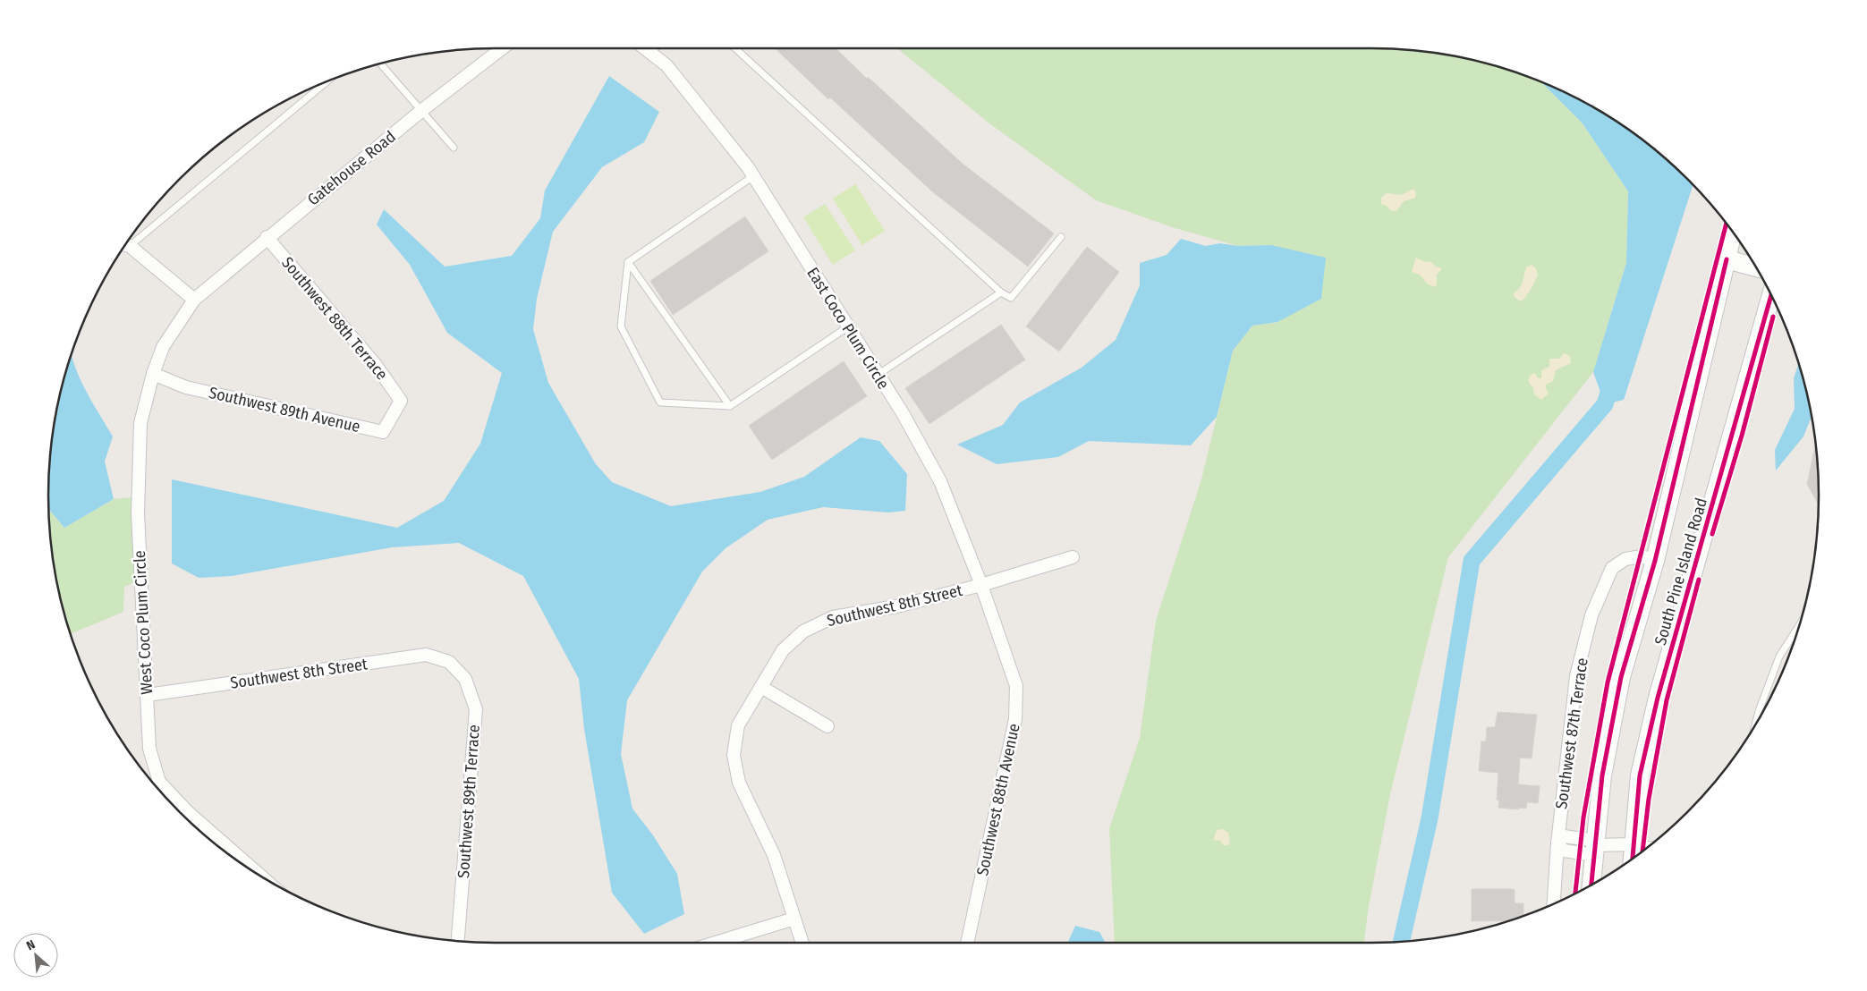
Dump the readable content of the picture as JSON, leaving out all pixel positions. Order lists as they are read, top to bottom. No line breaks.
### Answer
{"streets":{"main road":["South Pine Island Road"],"street":["Gatehouse Road","Southwest 88th Terrace","East Coco Plum Circle","Southwest 89th Avenue","Southwest 8th Street","West Coco Plum Circle","Southwest 87th Terrace","Southwest 88th Avenue","Southwest 89th Terrace"]},"crossings":[["Gatehouse Road","Southwest 88th Terrace"],["Gatehouse Road","West Coco Plum Circle"],["Southwest 88th Terrace","Southwest 89th Avenue"],["East Coco Plum Circle","Southwest 8th Street"],["East Coco Plum Circle","Southwest 88th Avenue"],["Southwest 89th Avenue","West Coco Plum Circle"],["South Pine Island Road","Southwest 87th Terrace"],["Southwest 8th Street","West Coco Plum Circle"],["Southwest 8th Street","Southwest 89th Terrace"]],"north":"top left"}
